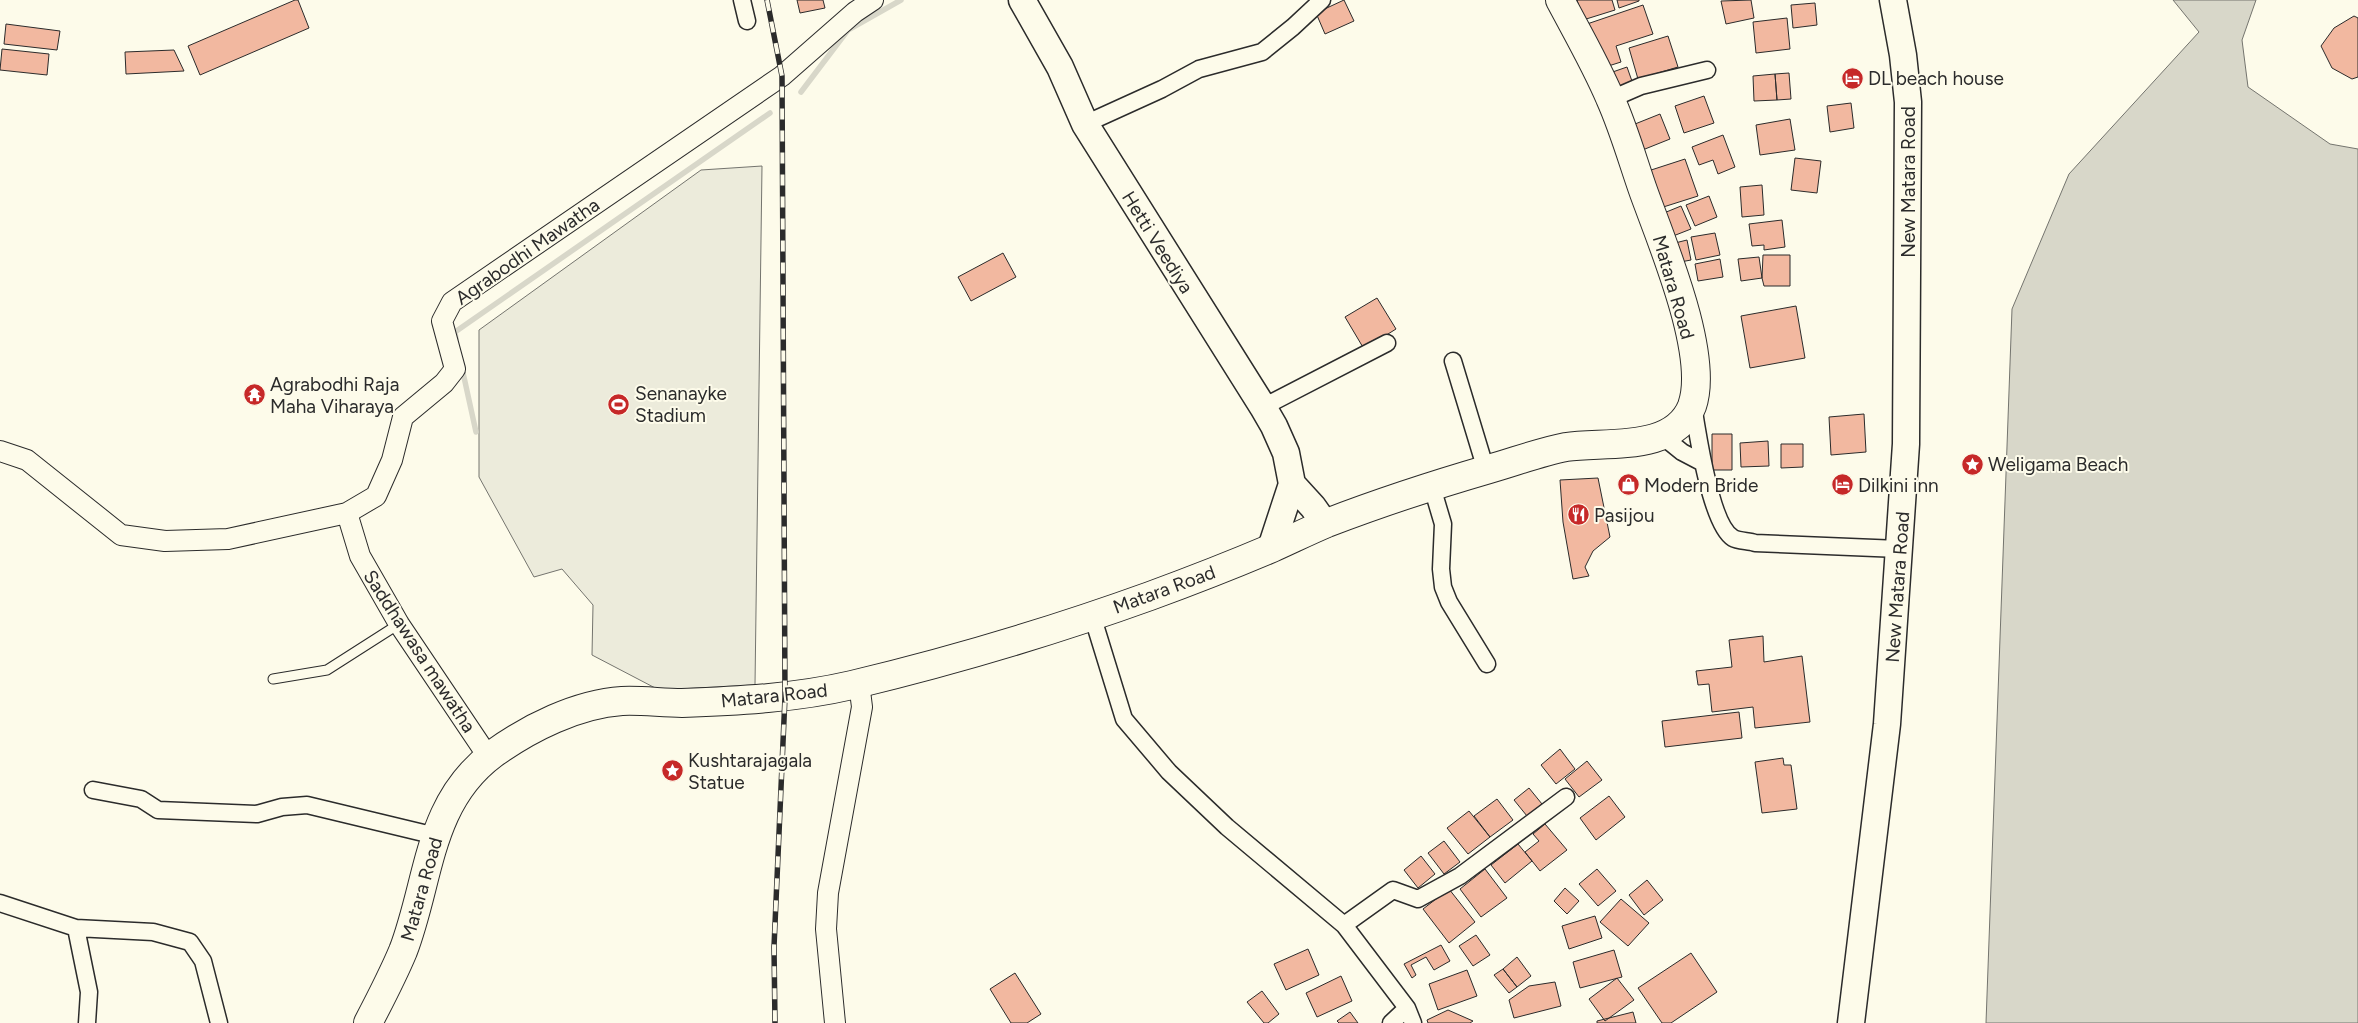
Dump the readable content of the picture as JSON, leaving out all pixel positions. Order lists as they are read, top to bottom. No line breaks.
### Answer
{"streets":{"highway":["Matara Road"],"main road":["New Matara Road","Hetti Veediya"],"street":["Agrabodhi Mawatha","Saddhawasa mawatha"]},"crossings":[["Hetti Veediya","Matara Road"],["Agrabodhi Mawatha","Saddhawasa mawatha"],["Matara Road","Saddhawasa mawatha"]],"places":{"hotel":["DL beach house","Dilkini inn"],"temple":["Agrabodhi Raja Maha Viharaya"],"sports":["Senanayke Stadium"],"place":["Weligama Beach","Kushtarajagala Statue"],"shop":["Modern Bride"],"restaurant":["Pasijou"]}}
